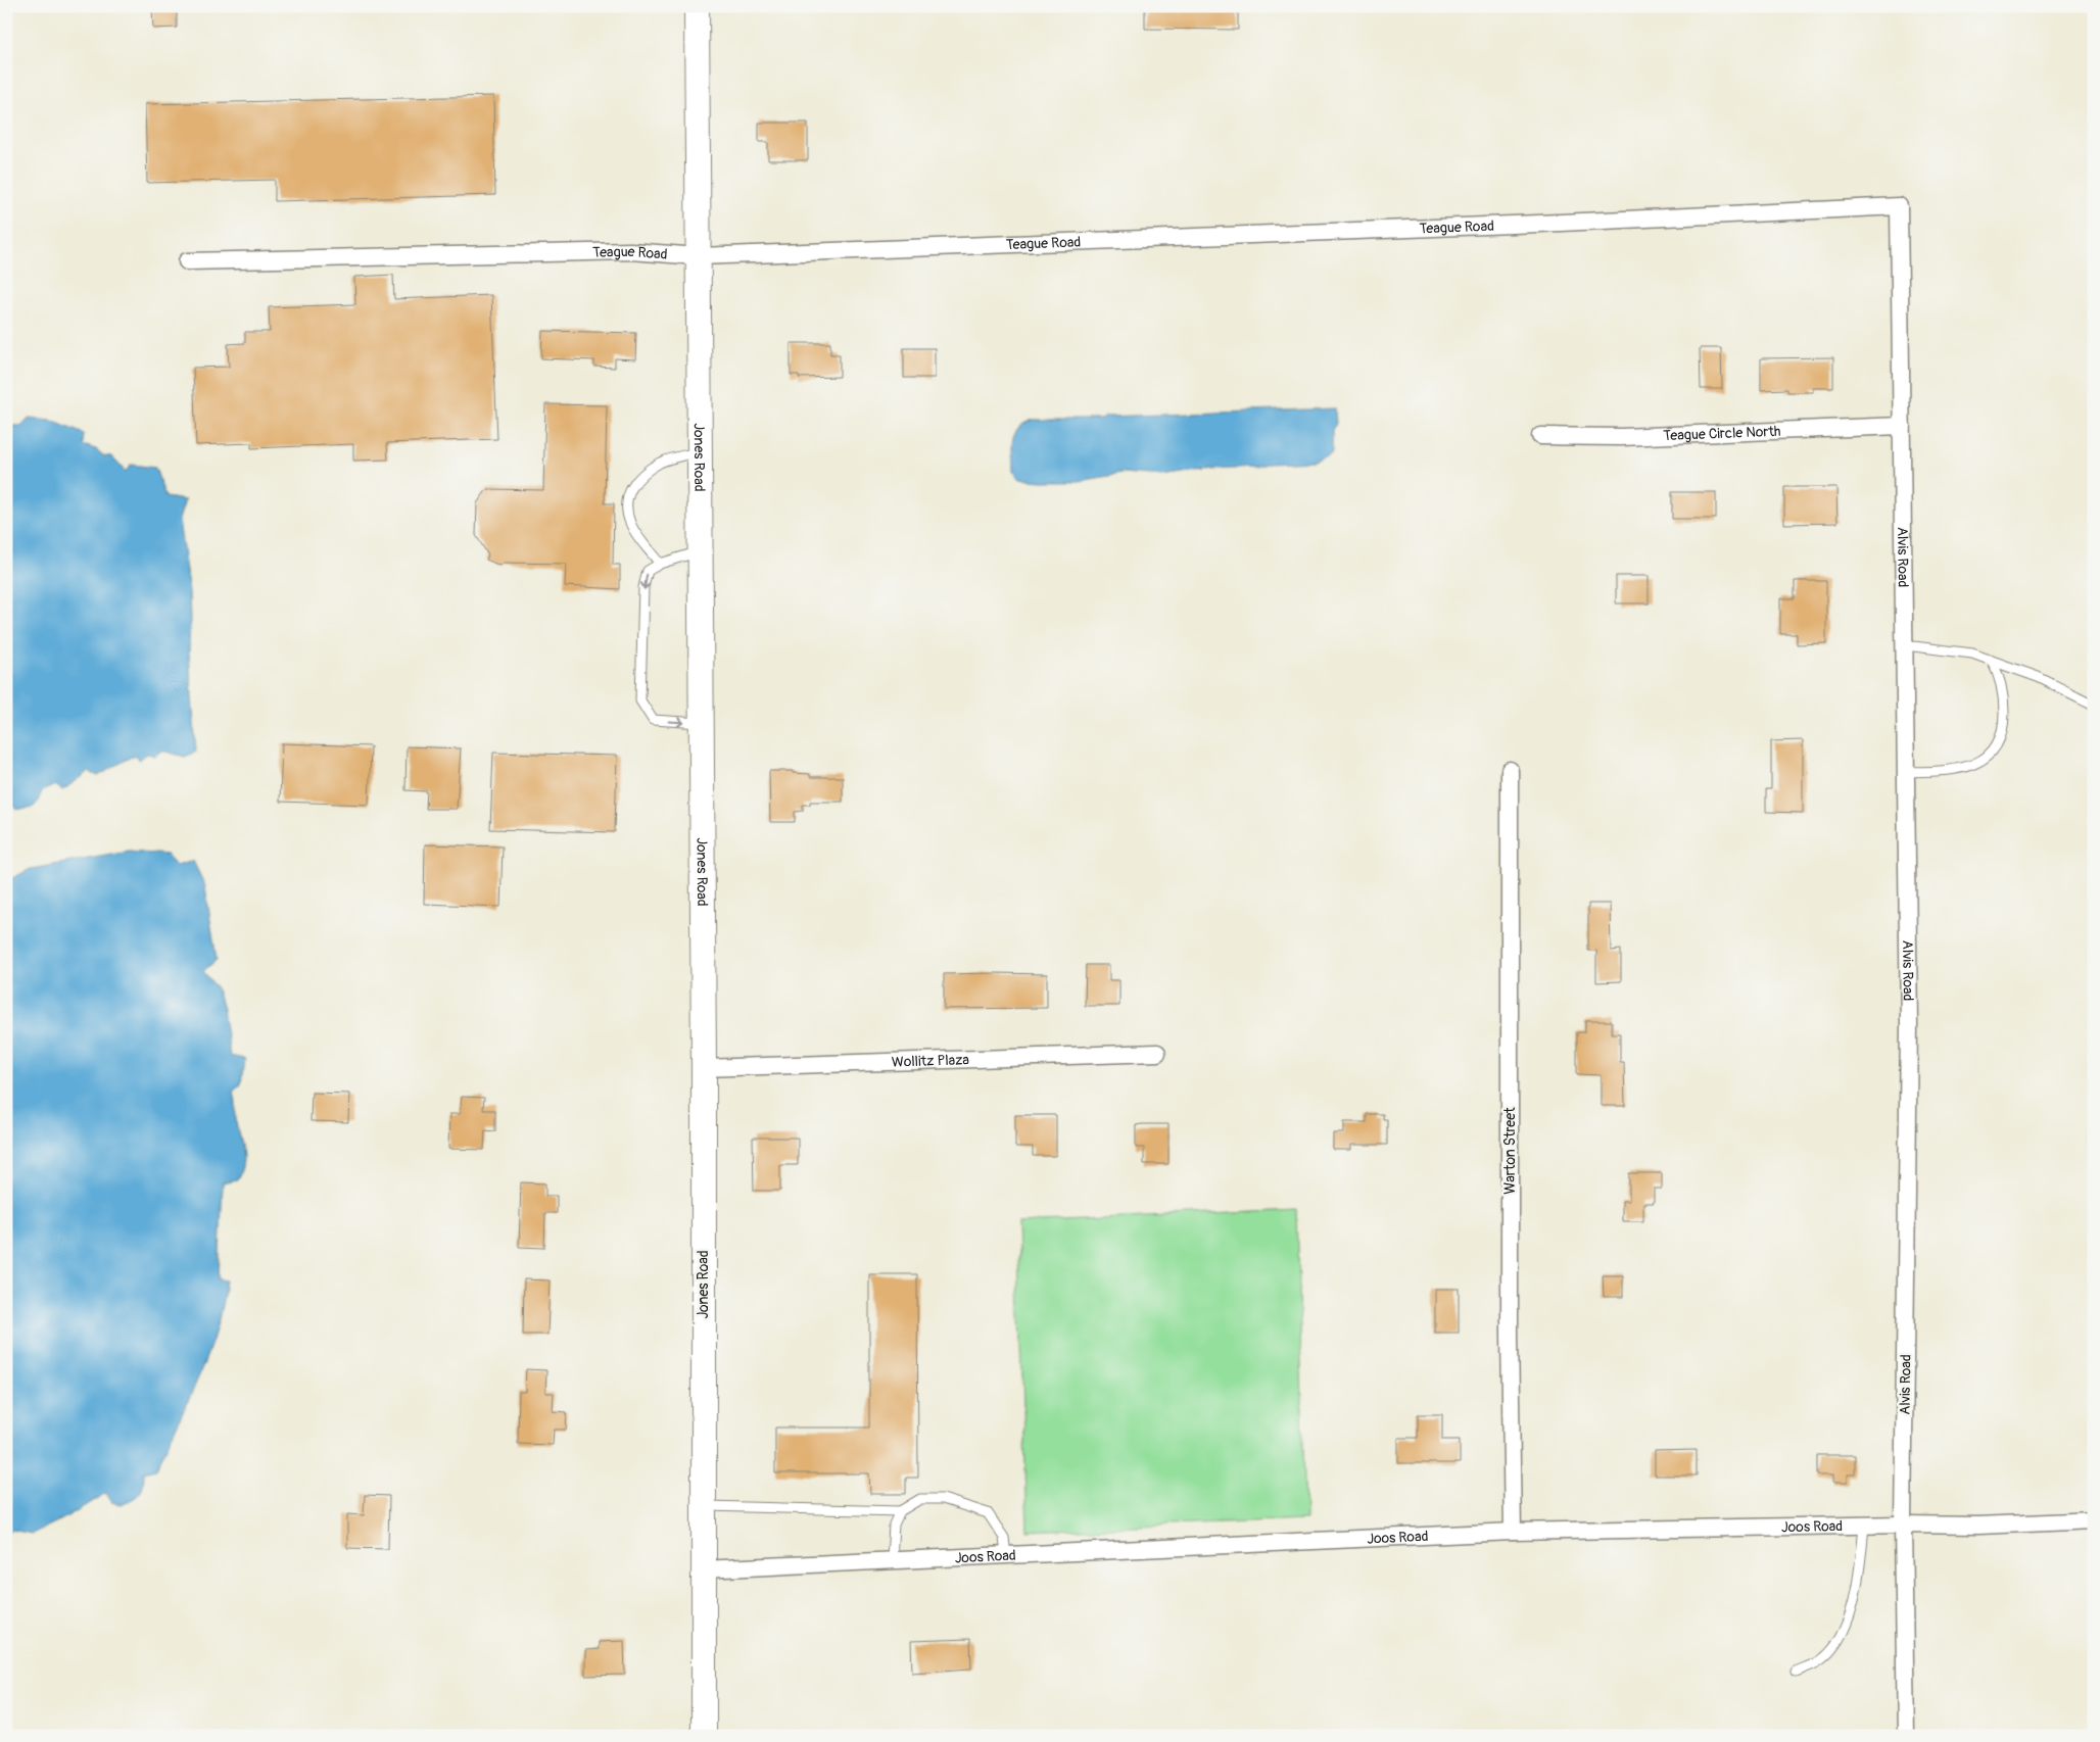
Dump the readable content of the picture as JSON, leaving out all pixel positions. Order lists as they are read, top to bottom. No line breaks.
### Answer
{"streets":{"street":["Teague Road","Teague Circle North","Jones Road","Alvis Road","Wollitz Plaza","Warton Street","Joos Road"]},"crossings":[["Teague Road","Jones Road"],["Teague Road","Alvis Road"],["Teague Circle North","Alvis Road"],["Jones Road","Wollitz Plaza"],["Jones Road","Joos Road"],["Alvis Road","Joos Road"],["Warton Street","Joos Road"]]}
